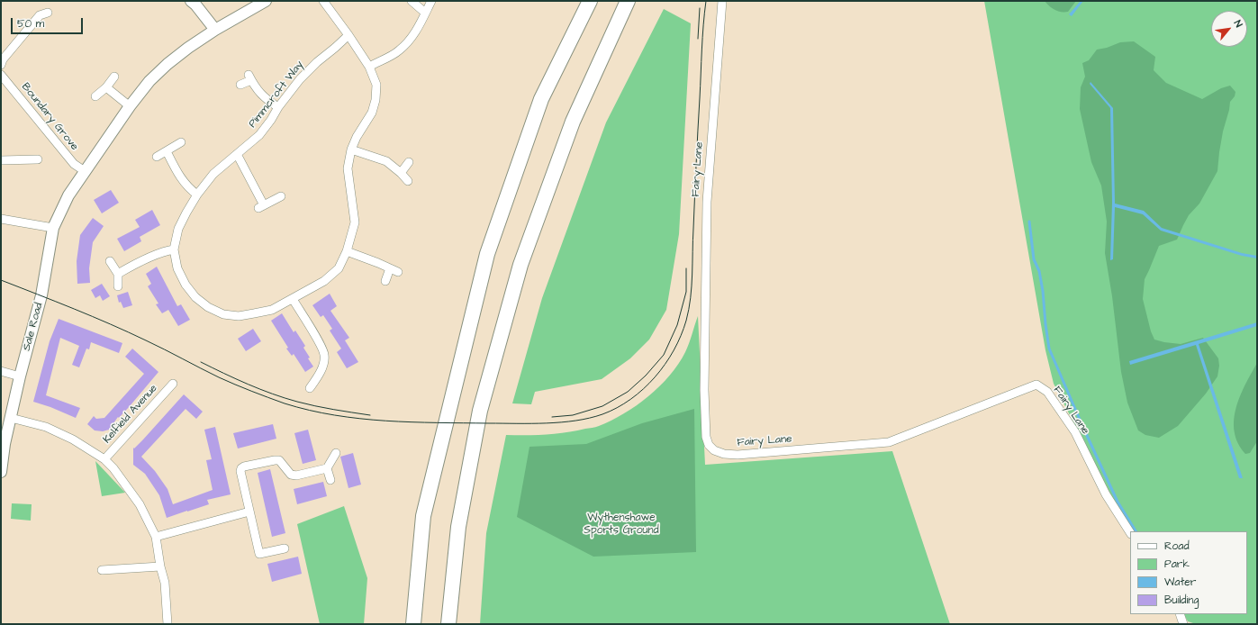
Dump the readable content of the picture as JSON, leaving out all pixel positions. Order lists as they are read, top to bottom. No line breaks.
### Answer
{"streets":{"main road":["Sale Road"],"street":["Pimmcroft Way","Boundary Grove","Fairy Lane","Kelfield Avenue"]},"crossings":[["Boundary Grove","Sale Road"]],"parks":["Wythenshawe Sports Ground"],"legend":["Road","Park","Water","Building"],"scale_bar":"50 m","north":"top right"}
